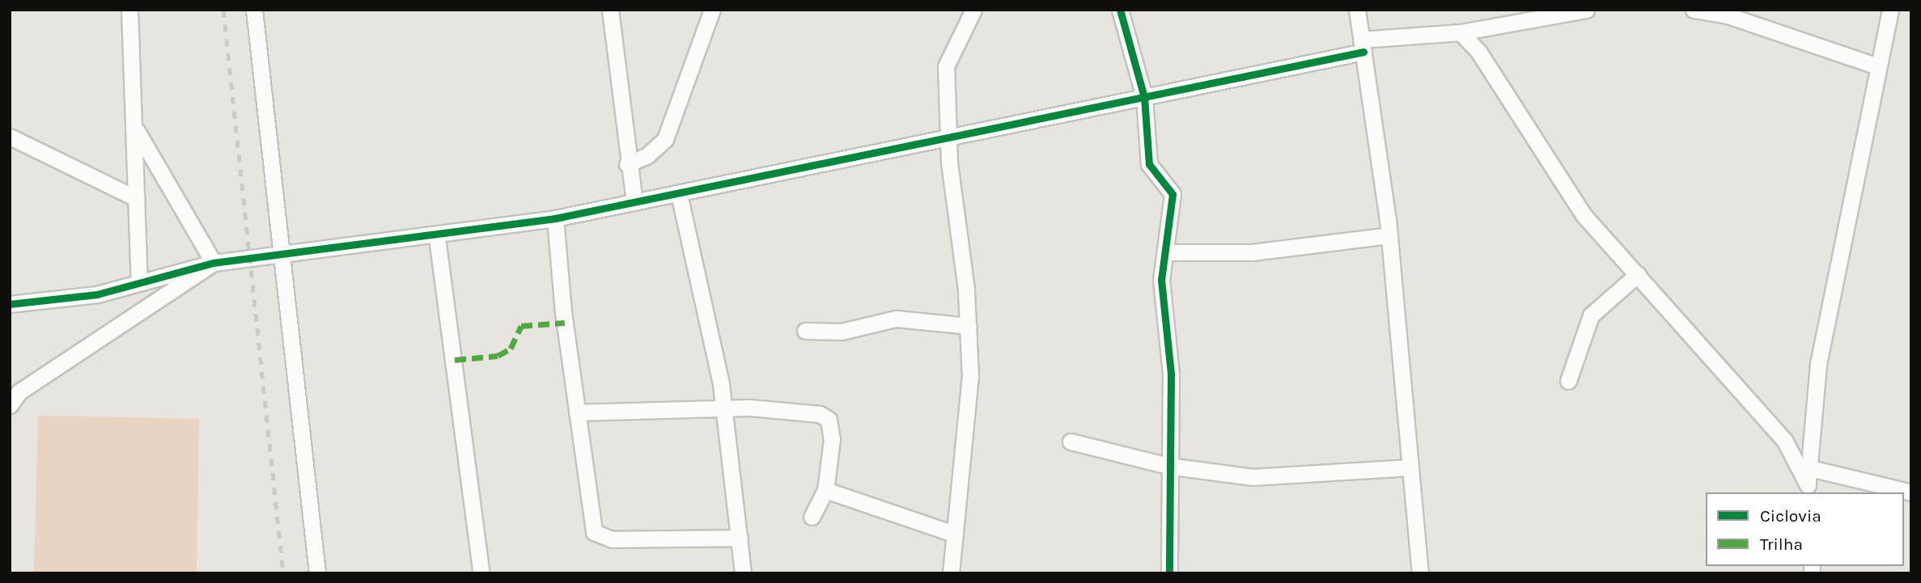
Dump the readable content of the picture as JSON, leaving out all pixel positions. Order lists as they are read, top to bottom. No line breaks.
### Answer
{"legend":["Ciclovia","Trilha"]}
